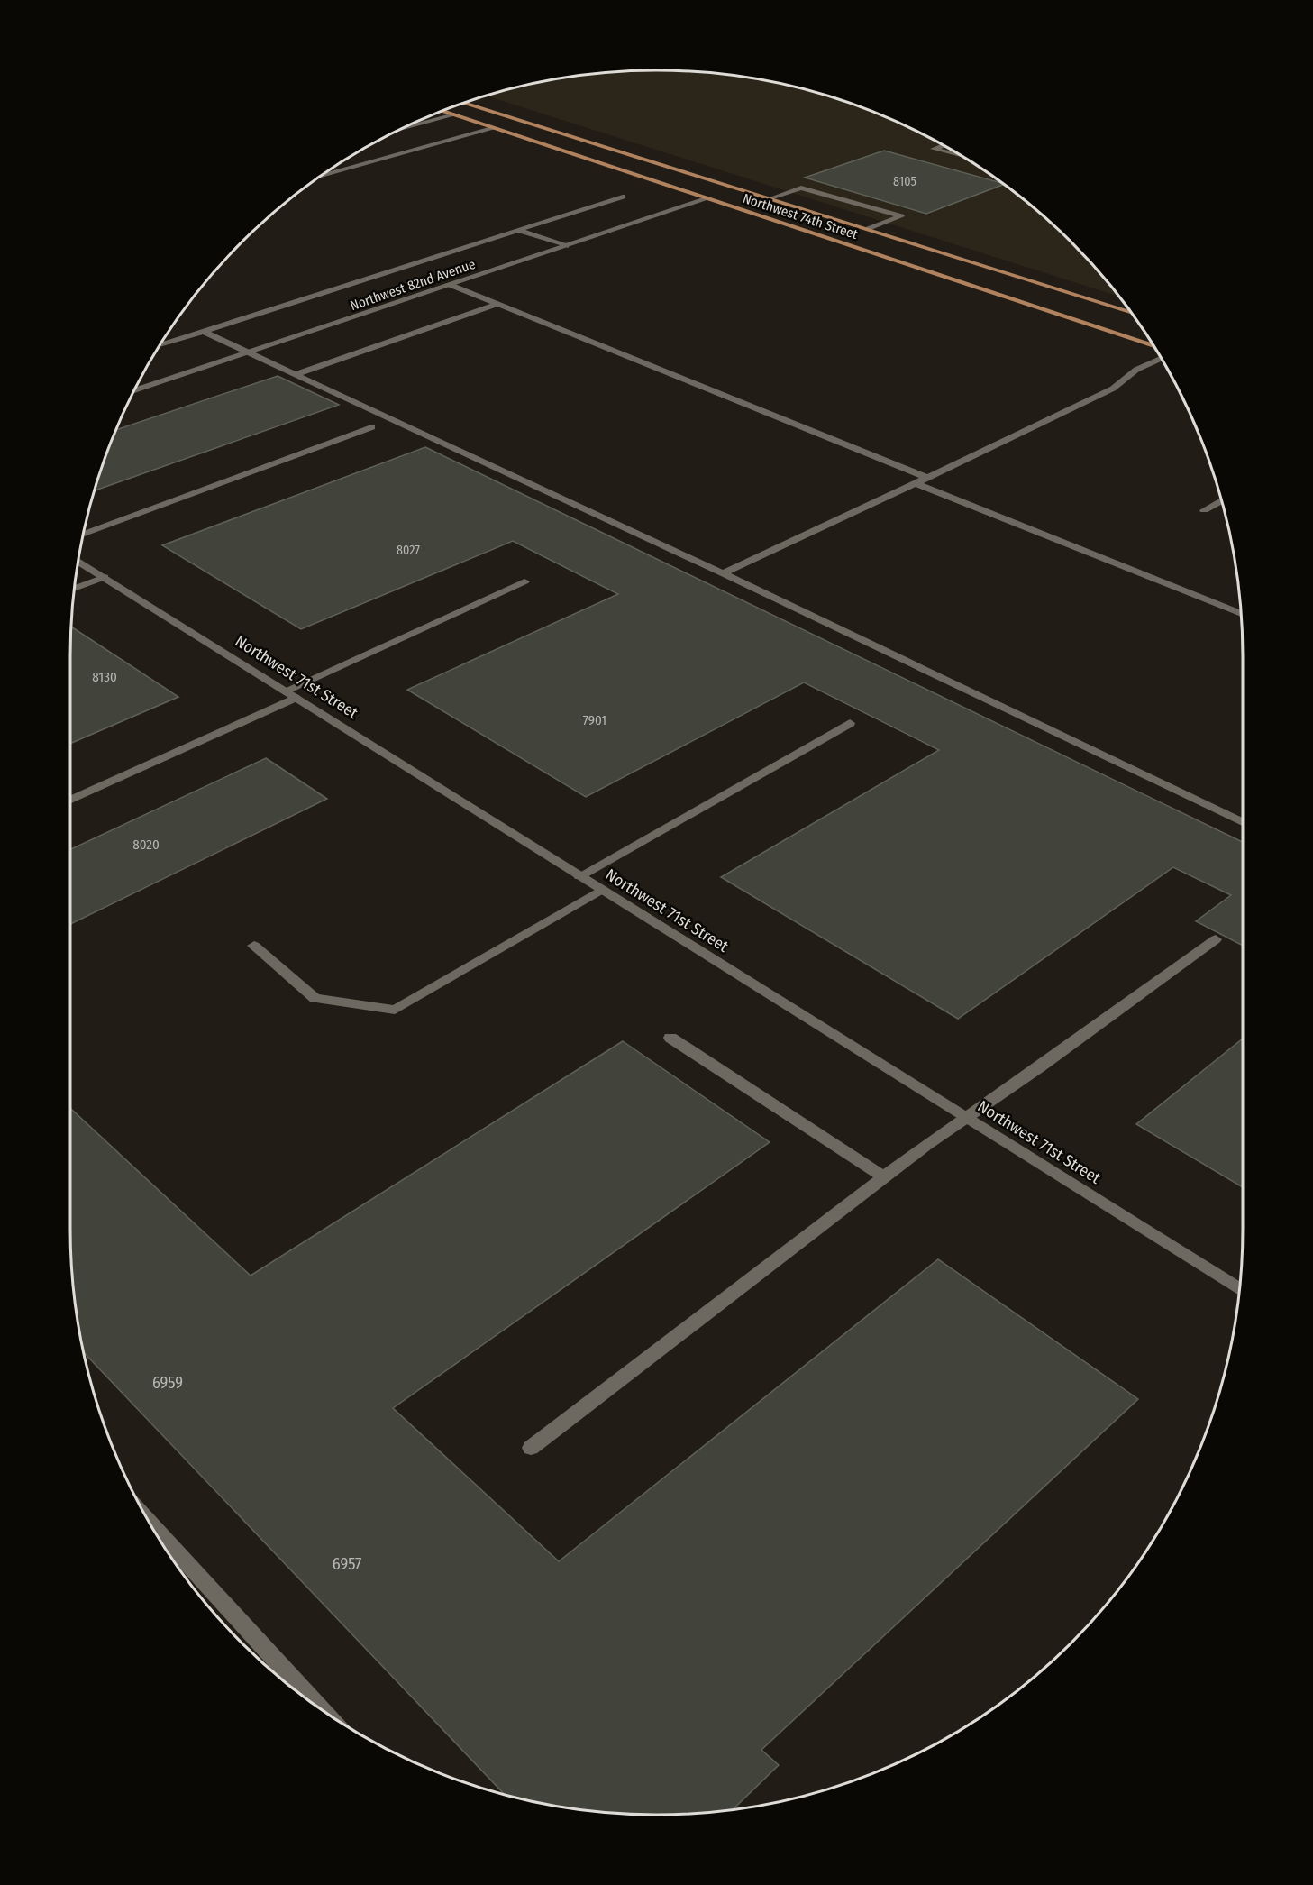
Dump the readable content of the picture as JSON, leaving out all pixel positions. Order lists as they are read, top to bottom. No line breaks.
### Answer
{"streets":{"main road":["Northwest 74th Street"],"street":["Northwest 82nd Avenue","Northwest 71st Street"]},"crossings":[["Northwest 74th Street","Northwest 82nd Avenue"]],"house_numbers":["8105","8027","8130","7901","8020","6959","6957"]}
